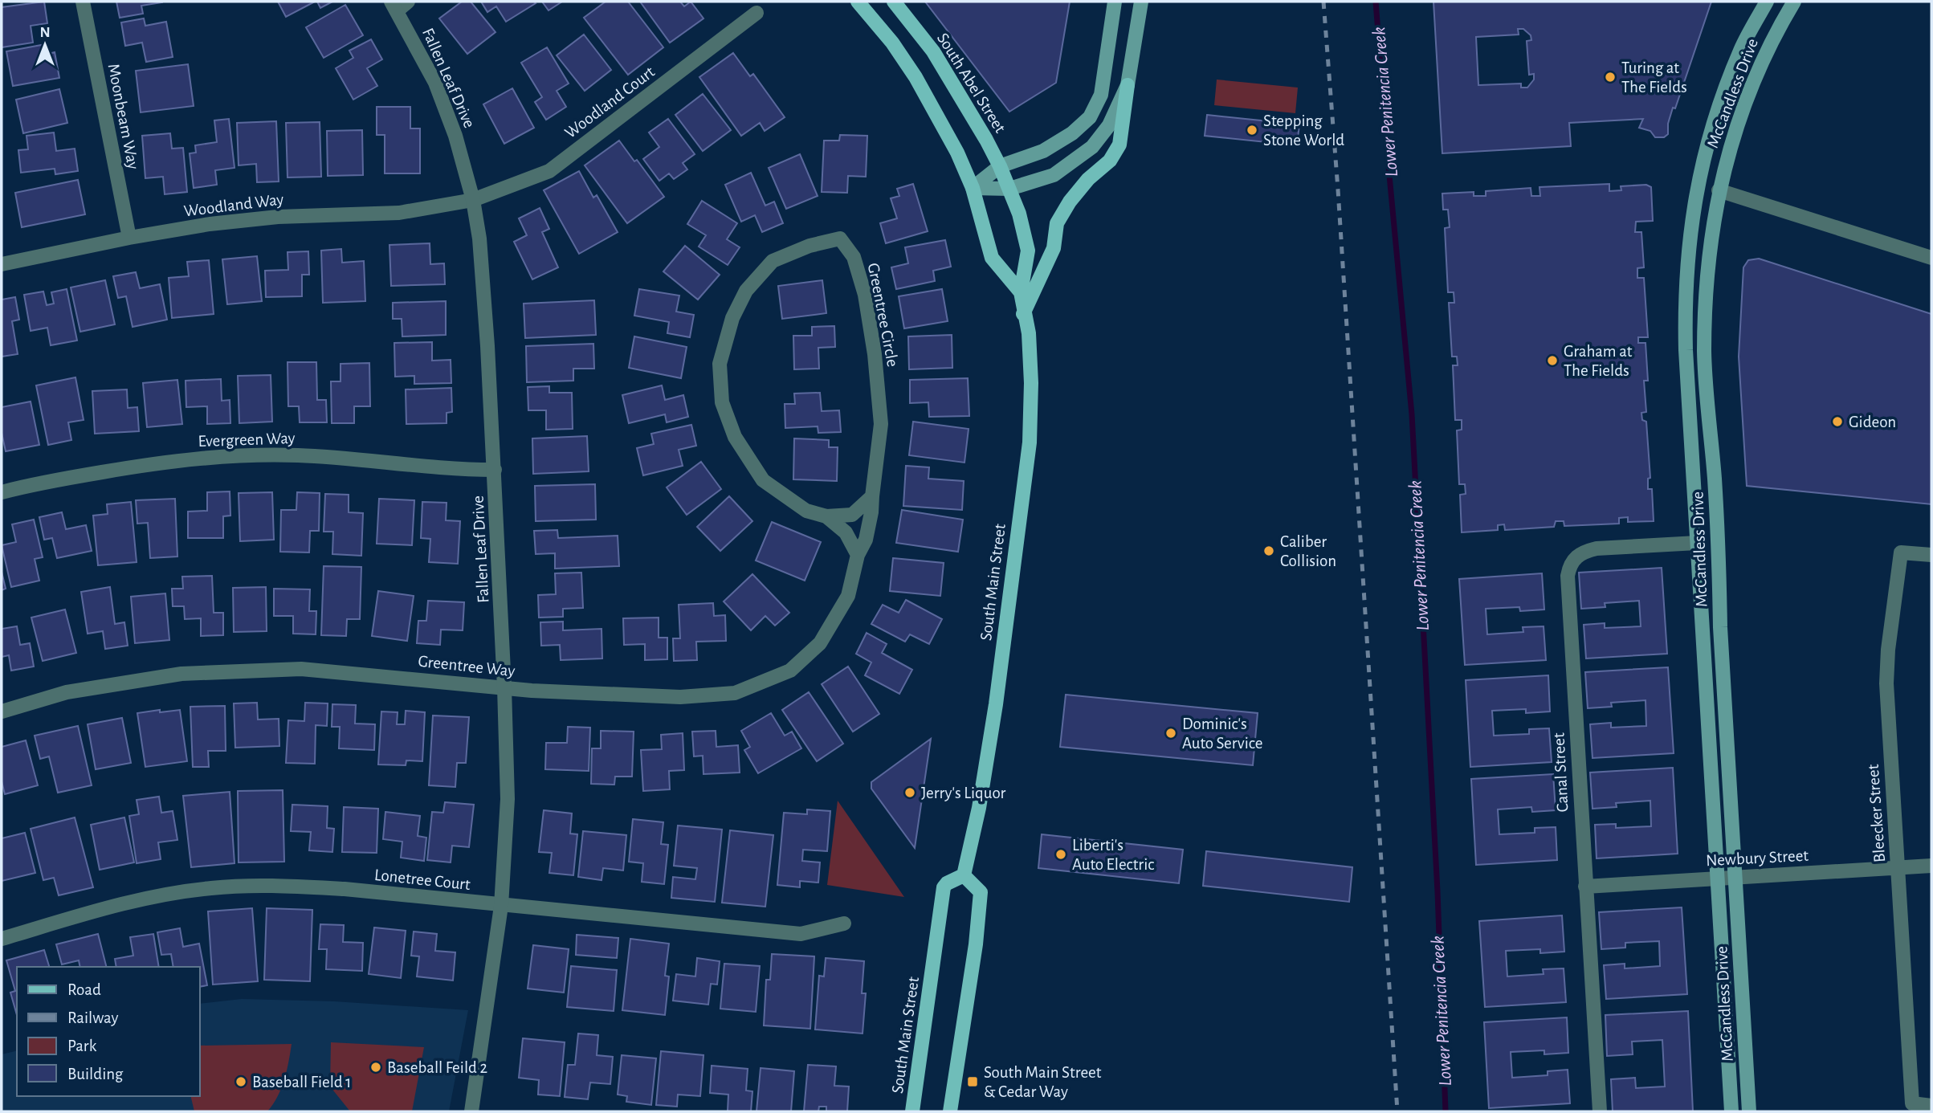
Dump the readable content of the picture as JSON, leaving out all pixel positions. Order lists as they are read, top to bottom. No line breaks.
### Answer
{"streets":{"main road":["South Abel Street","McCandless Drive","South Main Street"],"street":["Fallen Leaf Drive","Woodland Court","Moonbeam Way","Woodland Way","Greentree Circle","Evergreen Way","Greentree Way","Canal Street","Bleecker Street","Newbury Street","Lonetree Court"]},"crossings":[["Fallen Leaf Drive","Woodland Court"],["Fallen Leaf Drive","Woodland Way"],["Fallen Leaf Drive","Evergreen Way"],["Fallen Leaf Drive","Greentree Way"],["Fallen Leaf Drive","Lonetree Court"],["South Abel Street","South Main Street"],["McCandless Drive","Canal Street"],["McCandless Drive","Newbury Street"],["Woodland Court","Woodland Way"],["Moonbeam Way","Woodland Way"],["Greentree Circle","Greentree Way"],["Canal Street","Newbury Street"],["Bleecker Street","Newbury Street"]],"water":["Lower Penitencia Creek"],"places":{"other":["Turing at The Fields","Stepping Stone World","Graham at The Fields","Gideon","Caliber Collision","Dominic's Auto Service","Jerry's Liquor","Liberti's Auto Electric","Baseball Feild 2","Baseball Field 1"],"transit":["South Main Street & Cedar Way"]},"legend":["Road","Railway","Park","Building"],"north":"top"}
